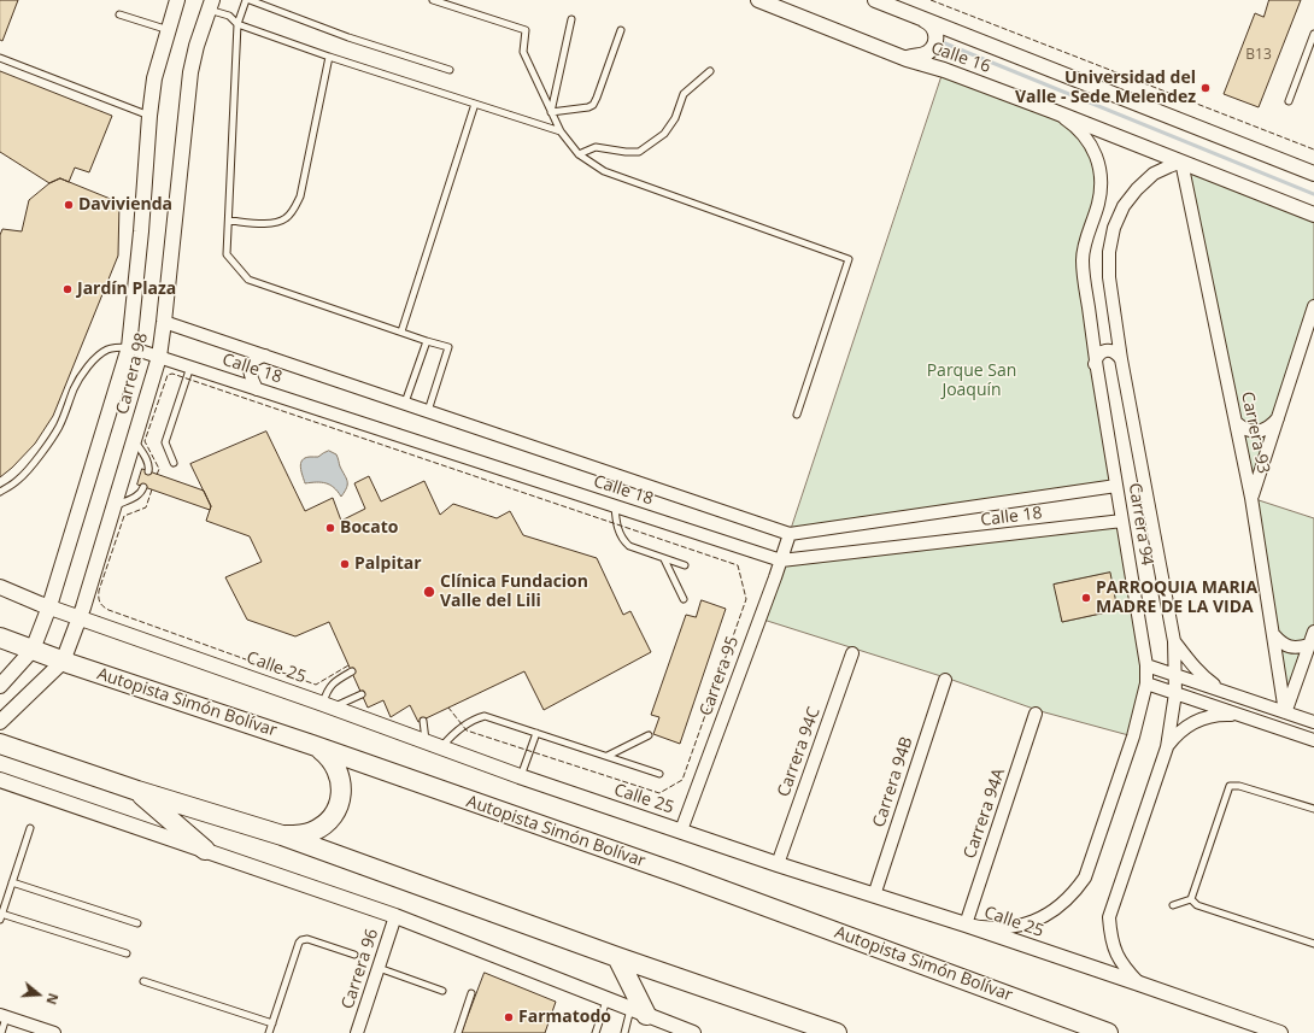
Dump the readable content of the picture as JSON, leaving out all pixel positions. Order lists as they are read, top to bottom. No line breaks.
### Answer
{"streets":{"highway":["Autopista Simón Bolívar"],"street":["Calle 16","Calle 18","Carrera 98","Carrera 93","Carrera 94","Calle 25","Carrera 95","Carrera 94C","Carrera 94B","Carrera 94A","Carrera 96"]},"crossings":[["Calle 16","Carrera 93"],["Calle 16","Carrera 94"],["Calle 18","Carrera 98"],["Calle 18","Carrera 94"],["Calle 18","Carrera 95"],["Carrera 98","Calle 25"],["Carrera 98","Autopista Simón Bolívar"],["Carrera 93","Carrera 94"],["Carrera 94","Calle 25"],["Carrera 94","Carrera 94A"],["Calle 25","Carrera 95"],["Calle 25","Carrera 94C"],["Calle 25","Carrera 94B"],["Calle 25","Carrera 94A"]],"parks":["Parque San Joaquín"],"places":["Universidad del Valle - Sede Melendez","Davivienda","Jardín Plaza","Bocato","Palpitar","Clínica Fundacion Valle del Lili","PARROQUIA MARIA MADRE DE LA VIDA","Farmatodo"],"house_numbers":["B13"],"north":"right"}
